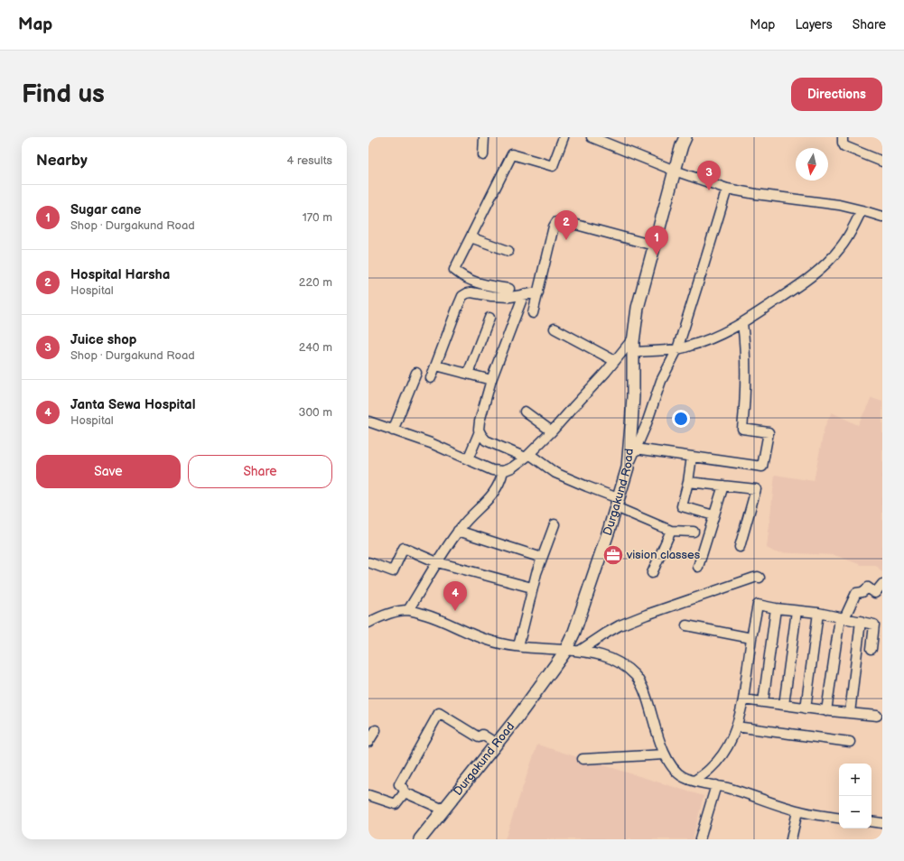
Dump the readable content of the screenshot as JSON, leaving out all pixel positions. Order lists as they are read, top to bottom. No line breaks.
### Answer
{"streets":{"main road":["Durgakund Road"]},"places":{"office":["vision classes"]},"north":"bottom","page":{"header":"Map","nav":["Map","Layers","Share"],"buttons":["Directions",["Save","Share"]],"title":"Find us","heading":["Nearby","4 results"],"pins":["3","2","1","4"],"list":[{"mark":"1","name":"Sugar cane","note":"Shop · Durgakund Road","value":"170 m"},{"mark":"2","name":"Hospital Harsha","note":"Hospital","value":"220 m"},{"mark":"3","name":"Juice shop","note":"Shop · Durgakund Road","value":"240 m"},{"mark":"4","name":"Janta Sewa Hospital","note":"Hospital","value":"300 m"}],"map_buttons":["+","−"]}}
